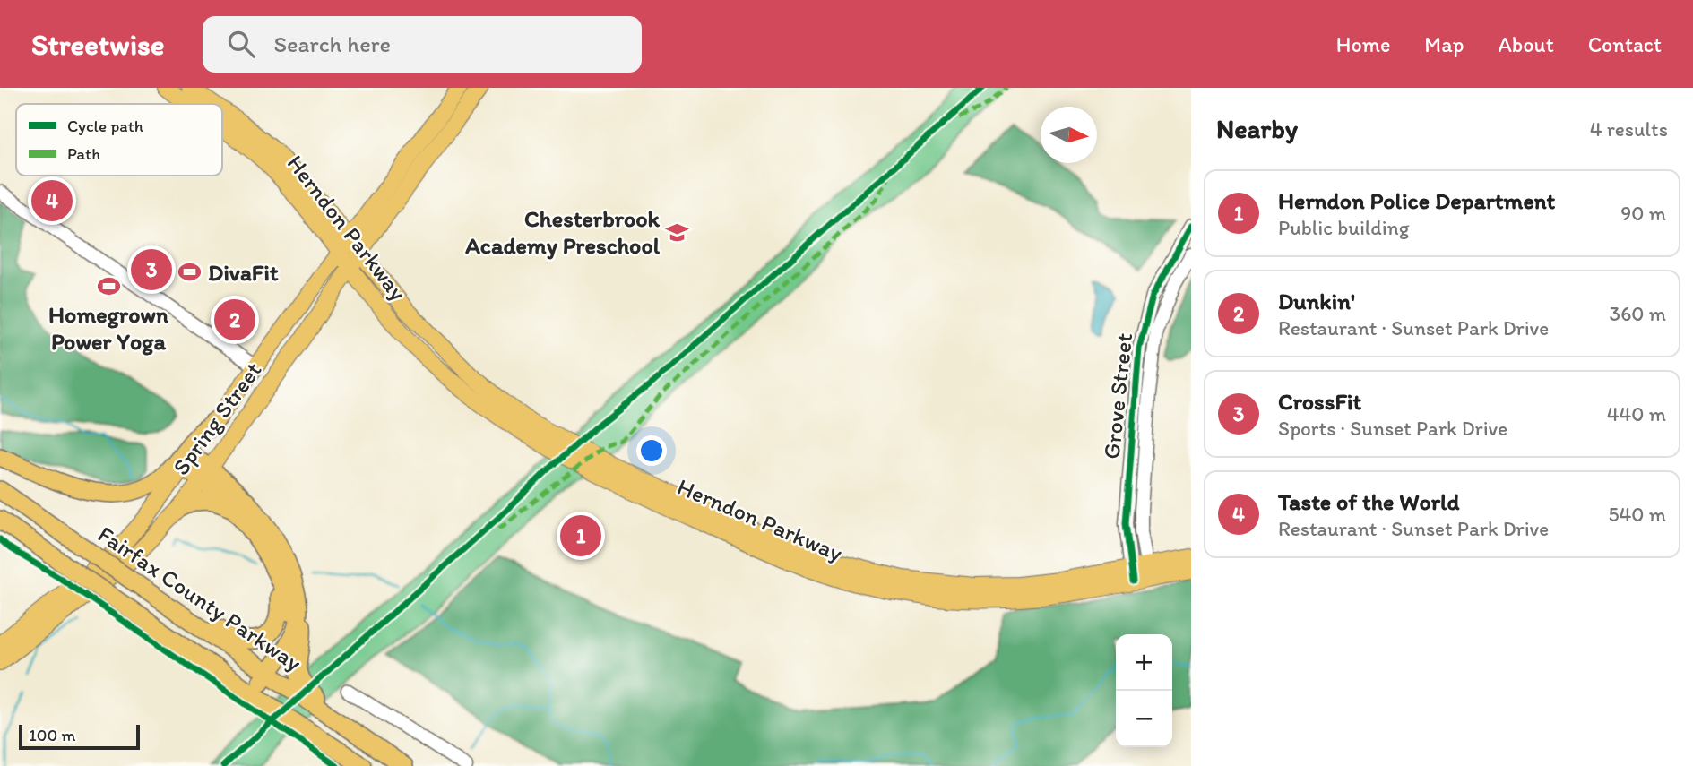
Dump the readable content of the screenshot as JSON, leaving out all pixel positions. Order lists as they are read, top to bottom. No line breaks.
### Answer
{"streets":{"highway":["Fairfax County Parkway"],"main road":["Herndon Parkway","Spring Street"],"street":["Grove Street"]},"crossings":[["Herndon Parkway","Grove Street"],["Herndon Parkway","Spring Street"],["Spring Street","Fairfax County Parkway"]],"places":{"school or university":["Chesterbrook Academy Preschool"],"sports":["DivaFit","Homegrown Power Yoga"]},"legend":["Cycle path","Path"],"scale_bar":"100 m","north":"right","page":{"header":"Streetwise","search":"Search here","nav":["Home","Map","About","Contact"],"heading":["Nearby","4 results"],"list":[{"mark":"1","name":"Herndon Police Department","note":"Public building","value":"90 m"},{"mark":"2","name":"Dunkin'","note":"Restaurant · Sunset Park Drive","value":"360 m"},{"mark":"3","name":"CrossFit","note":"Sports · Sunset Park Drive","value":"440 m"},{"mark":"4","name":"Taste of the World","note":"Restaurant · Sunset Park Drive","value":"540 m"}],"pins":["4","3","2","1"],"map_buttons":["+","−"],"scale":"100 m"}}
